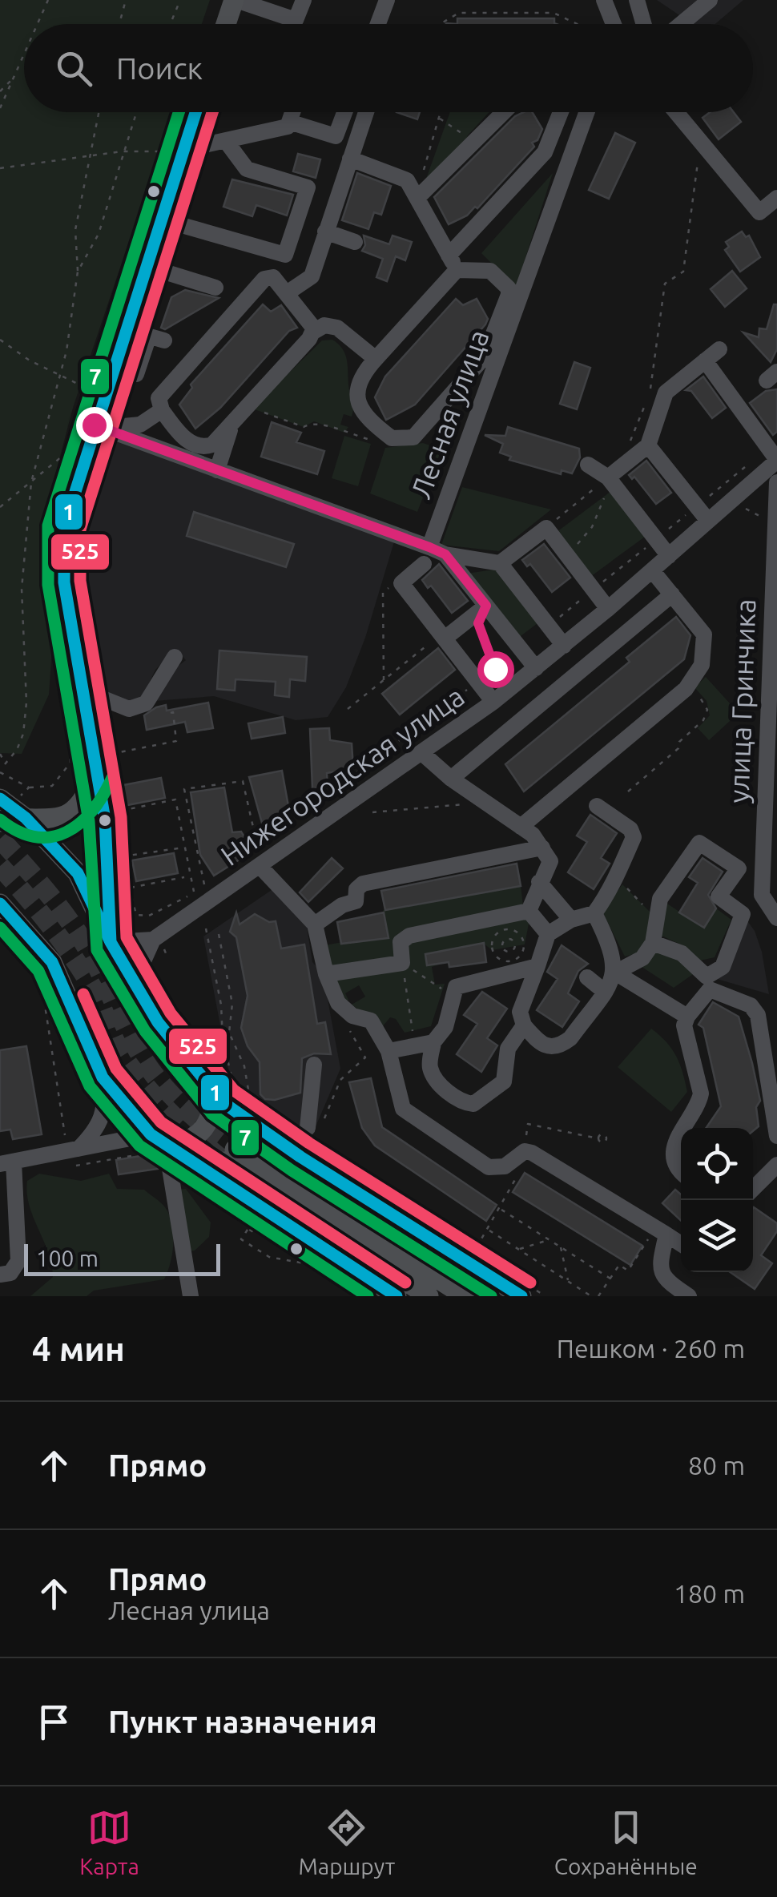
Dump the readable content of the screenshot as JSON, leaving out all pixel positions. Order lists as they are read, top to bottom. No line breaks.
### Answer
{"streets":{"street":["Лесная улица","улица Гринчика","Нижегородская улица"]},"lines":["transit line 1","transit line 7","transit line 525"],"scale_bar":"100 m","page":{"search":"Поиск","scale":"100 m","heading":["4 мин","Пешком · 260 m"],"list":[["Прямо","80 m"],["Прямо","Лесная улица","180 m"],"Пункт назначения"],"nav":["Карта","Маршрут","Сохранённые"]}}
